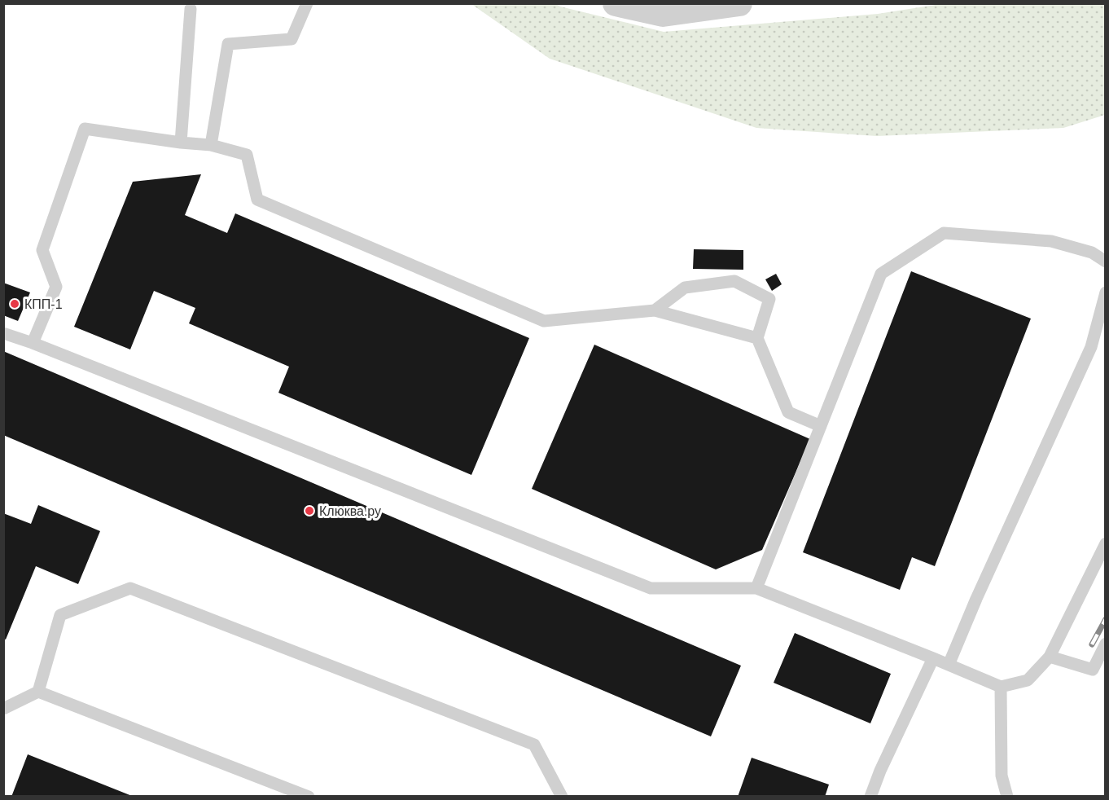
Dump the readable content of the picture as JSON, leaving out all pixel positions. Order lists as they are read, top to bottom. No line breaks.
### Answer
{"places":["КПП-1","Клюква.ру"]}
